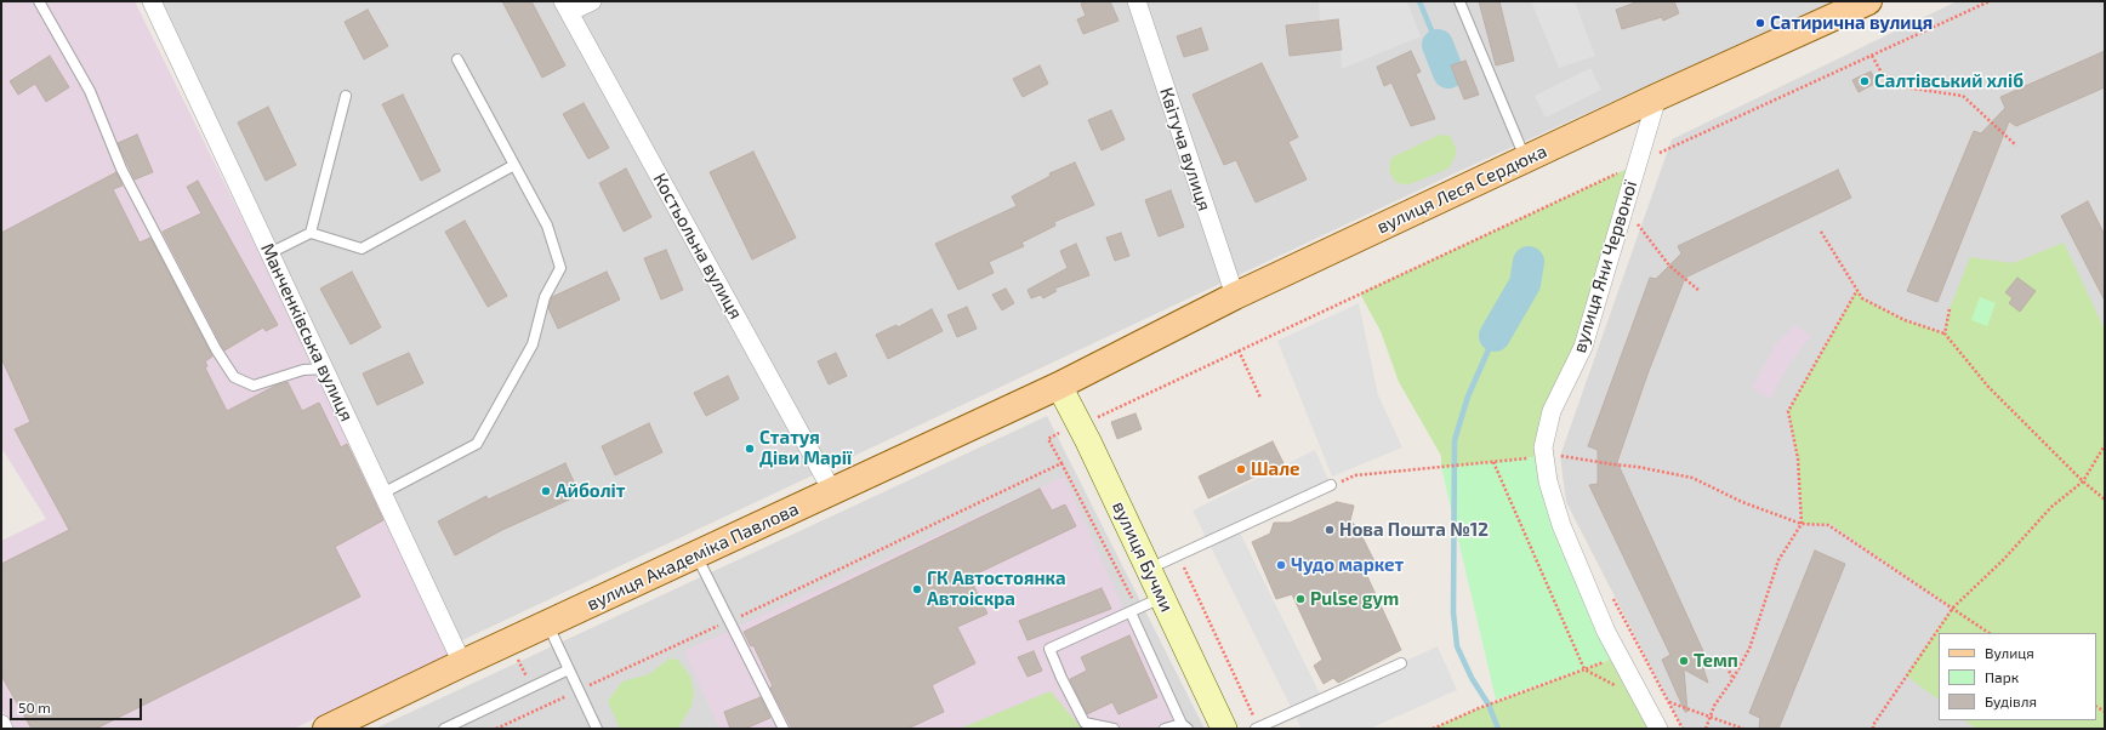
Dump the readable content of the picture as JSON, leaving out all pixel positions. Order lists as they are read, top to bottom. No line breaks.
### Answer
{"streets":{"main road":["вулиця Леся Сердюка","вулиця Академіка Павлова"],"street":["Квітуча вулиця","Костьольна вулиця","вулиця Яни Червоної","Манченківська вулиця","вулиця Бучми"]},"crossings":[["Квітуча вулиця","вулиця Леся Сердюка"],["вулиця Леся Сердюка","вулиця Яни Червоної"],["вулиця Леся Сердюка","вулиця Академіка Павлова"],["вулиця Леся Сердюка","вулиця Бучми"],["Костьольна вулиця","вулиця Академіка Павлова"],["Манченківська вулиця","вулиця Академіка Павлова"],["вулиця Академіка Павлова","вулиця Бучми"]],"places":["Сатирична вулиця","Салтівський хліб","Статуя Діви Марії","Шале","Айболіт","Нова Пошта №12","Чудо маркет","ГК Автостоянка Автоіскра","Pulse gym","Темп"],"legend":["Вулиця","Парк","Будівля"],"scale_bar":"50 m"}
